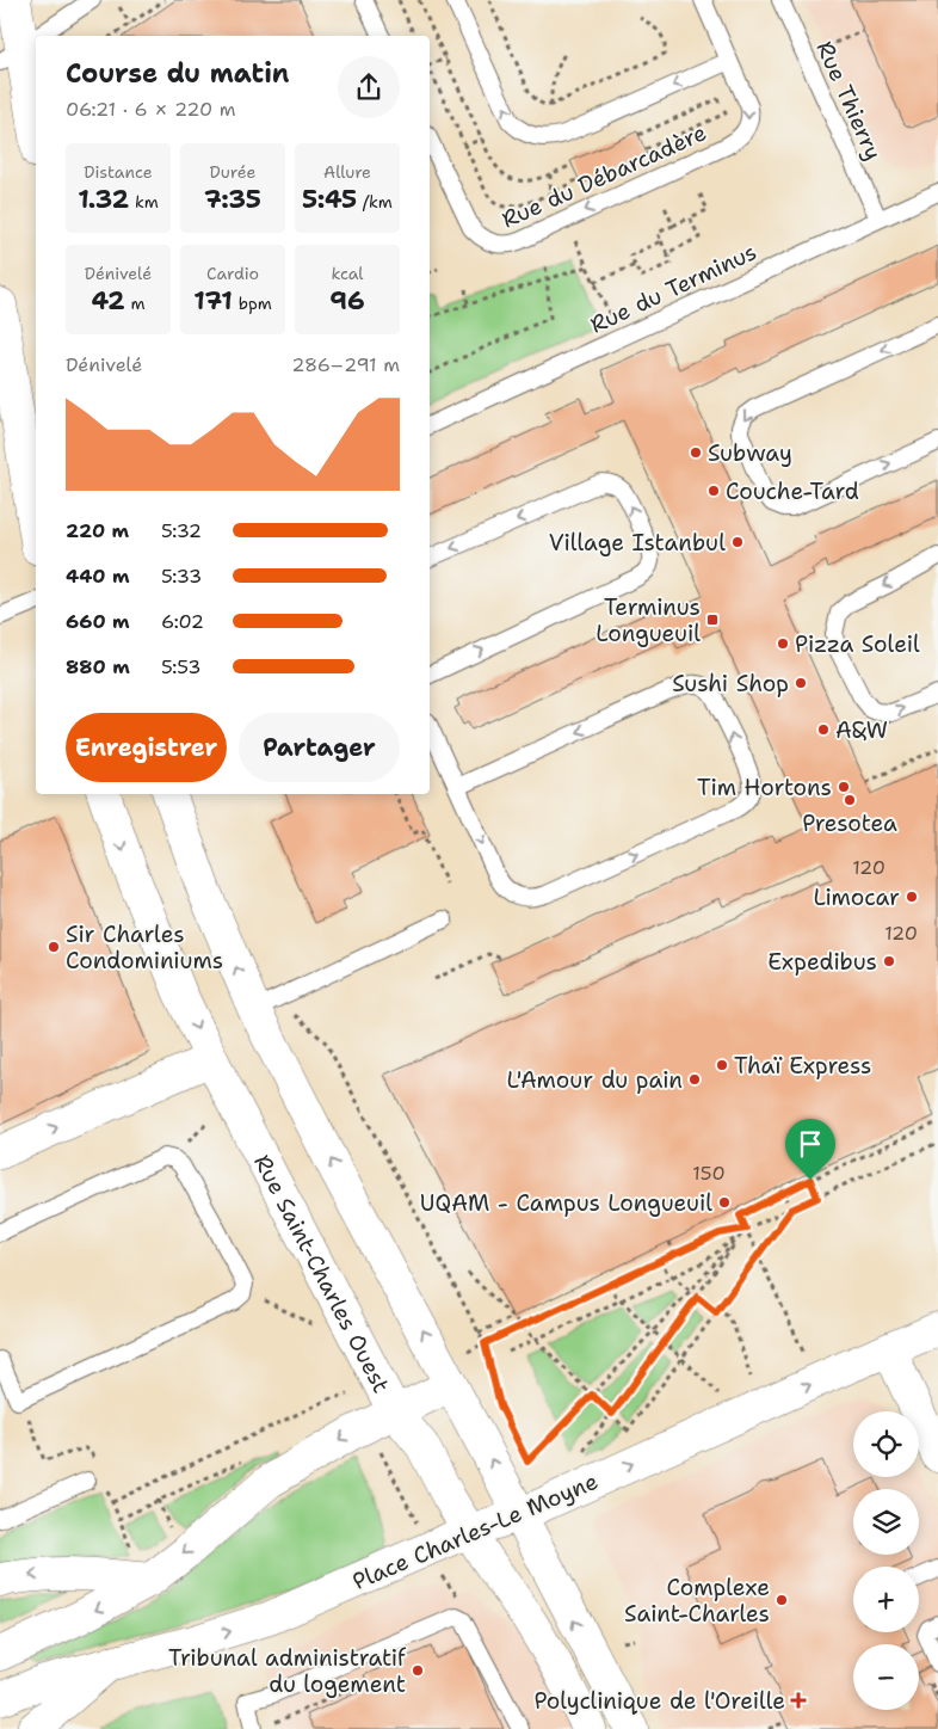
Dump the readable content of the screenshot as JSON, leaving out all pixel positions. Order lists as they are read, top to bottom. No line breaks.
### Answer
{"streets":{"main road":["Rue Saint-Charles Ouest","Place Charles-Le Moyne"],"lane":["Rue Thierry","Rue du Débarcadère","Rue du Terminus"]},"crossings":[["Rue Thierry","Rue du Terminus"],["Rue Saint-Charles Ouest","Place Charles-Le Moyne"]],"places":{"other":["Subway","Couche-Tard","Village Istanbul","Pizza Soleil","Sushi Shop","A&W","Tim Hortons","Presotea","Limocar","Sir Charles Condominiums","Expedibus","Thaï Express","L'Amour du pain","UQAM - Campus Longueuil","Complexe Saint-Charles","Tribunal administratif du logement"],"transit":["Terminus Longueuil"],"health":["Polyclinique de l'Oreille"]},"house_numbers":["120","120","150"],"page":{"heading":["Course du matin","06:21 · 6 × 220 m"],"stats":[["Distance","1.32 km"],["Durée","7:35"],["Allure","5:45 /km"],["Dénivelé","42 m"],["Cardio","171 bpm"],["kcal","96"]],"chart":["Dénivelé","286–291 m"],"list":[{"name":"220 m","note":"5:32"},{"name":"440 m","note":"5:33"},{"name":"660 m","note":"6:02"},{"name":"880 m","note":"5:53"}],"buttons":["Enregistrer","Partager"],"map_buttons":["+","−"]}}
